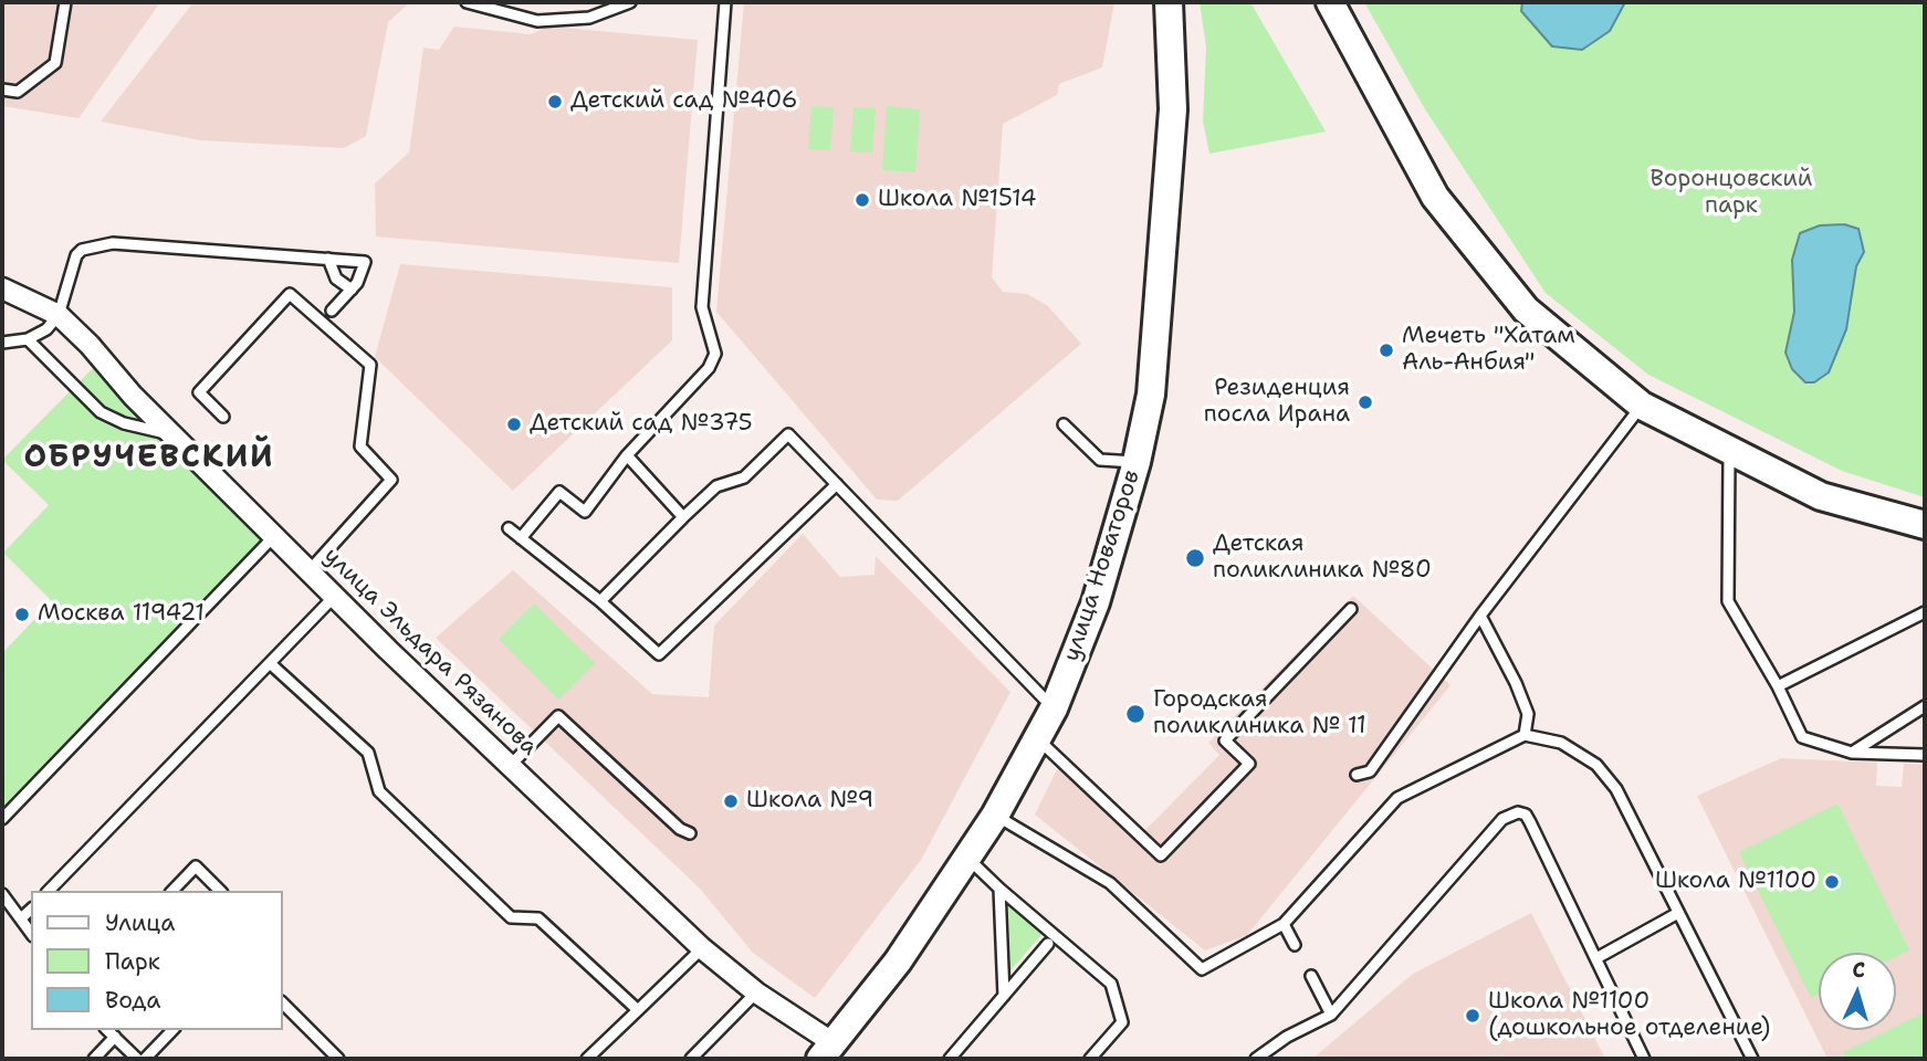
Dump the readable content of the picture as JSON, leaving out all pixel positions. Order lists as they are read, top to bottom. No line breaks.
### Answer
{"streets":{"street":["улица Новаторов","улица Эльдара Рязанова"]},"crossings":[["улица Новаторов","улица Эльдара Рязанова"]],"districts":["ОБРУЧЕВСКИЙ"],"parks":["Воронцовский парк"],"places":["Детский сад №406","Школа №1514","Мечеть \"Хатам Аль-Анбия\"","Резиденция посла Ирана","Детский сад №375","Детская поликлиника №80","Москва 119421","Городская поликлиника № 11","Школа №9","Школа №1100","Школа №1100 (дошкольное отделение)"],"legend":["Улица","Парк","Вода"],"north":"top"}
